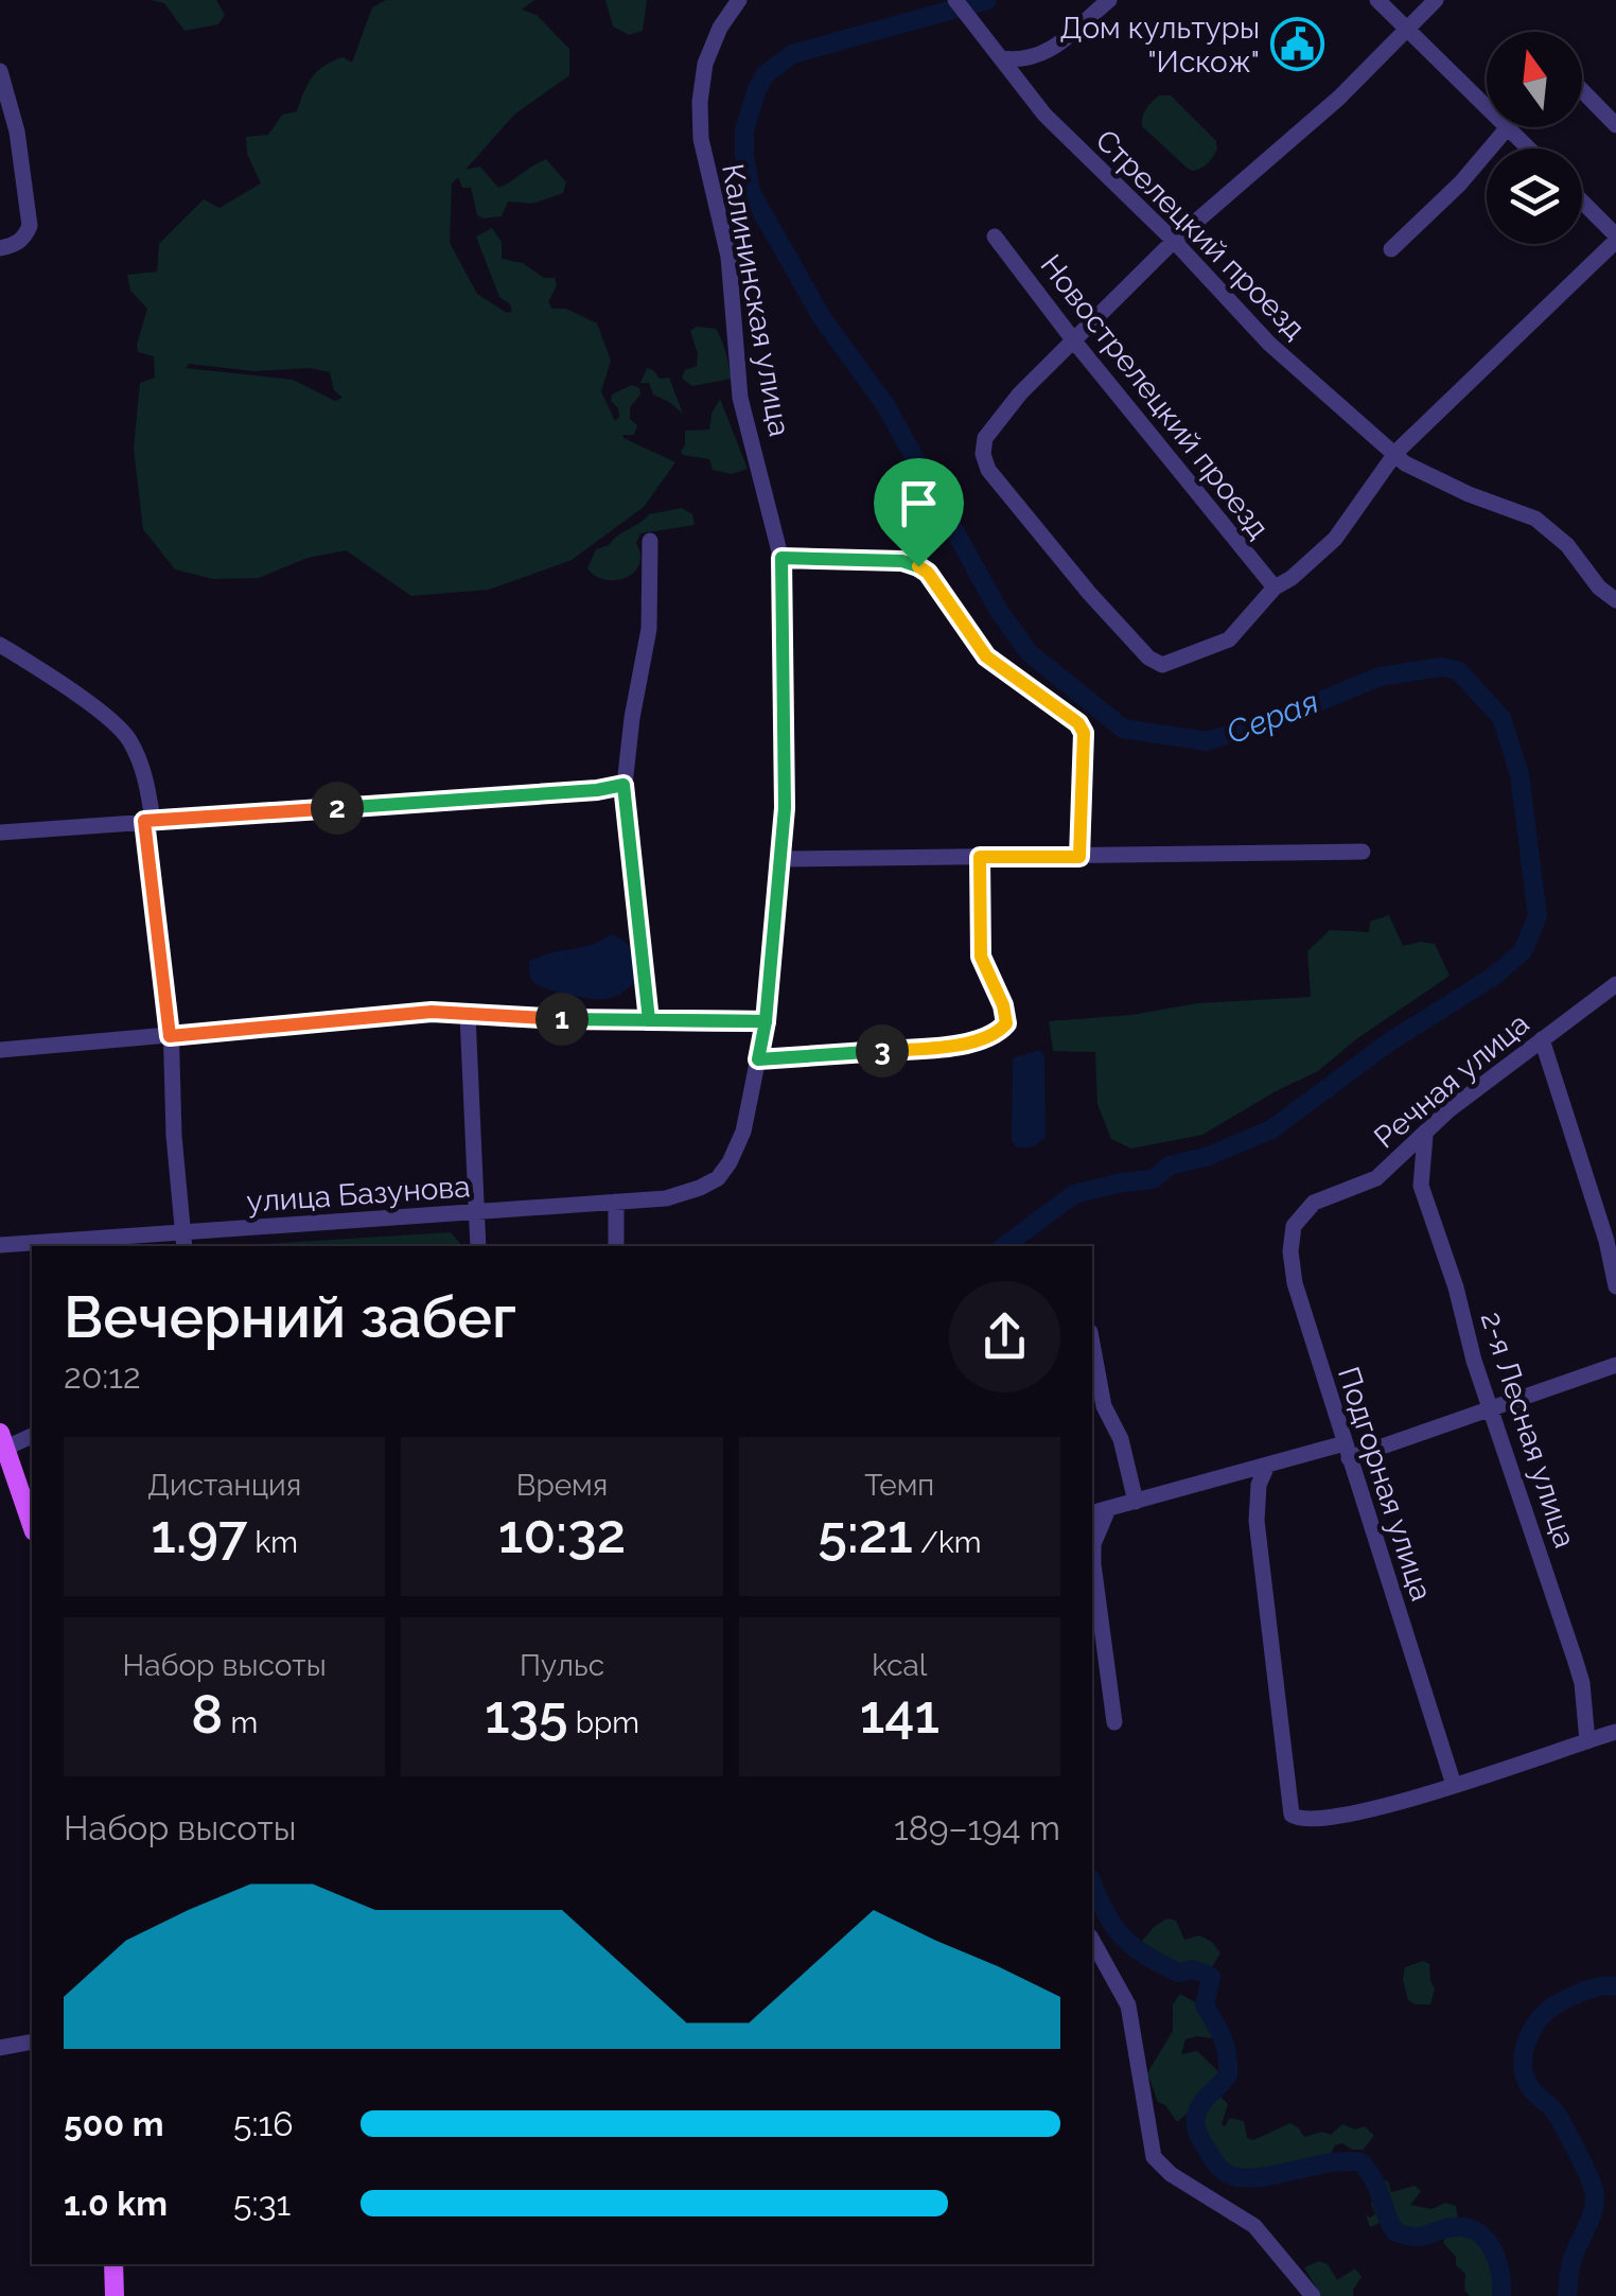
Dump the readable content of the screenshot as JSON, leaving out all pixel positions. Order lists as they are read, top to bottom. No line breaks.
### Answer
{"streets":{"street":["Стрелецкий проезд","Калининская улица","Новострелецкий проезд","Речная улица","улица Базунова","2-я Лесная улица","Подгорная улица"]},"crossings":[["Калининская улица","улица Базунова"],["Речная улица","2-я Лесная улица"],["Речная улица","Подгорная улица"]],"water":["Серая"],"places":{"public building":["Дом культуры \"Искож\""]},"north":"top","page":{"pins":["2","1","3"],"heading":["Вечерний забег","20:12"],"stats":[["Дистанция","1.97 km"],["Время","10:32"],["Темп","5:21 /km"],["Набор высоты","8 m"],["Пульс","135 bpm"],["kcal","141"]],"chart":["Набор высоты","189–194 m"],"list":[{"name":"500 m","note":"5:16"},{"name":"1.0 km","note":"5:31"}]}}
